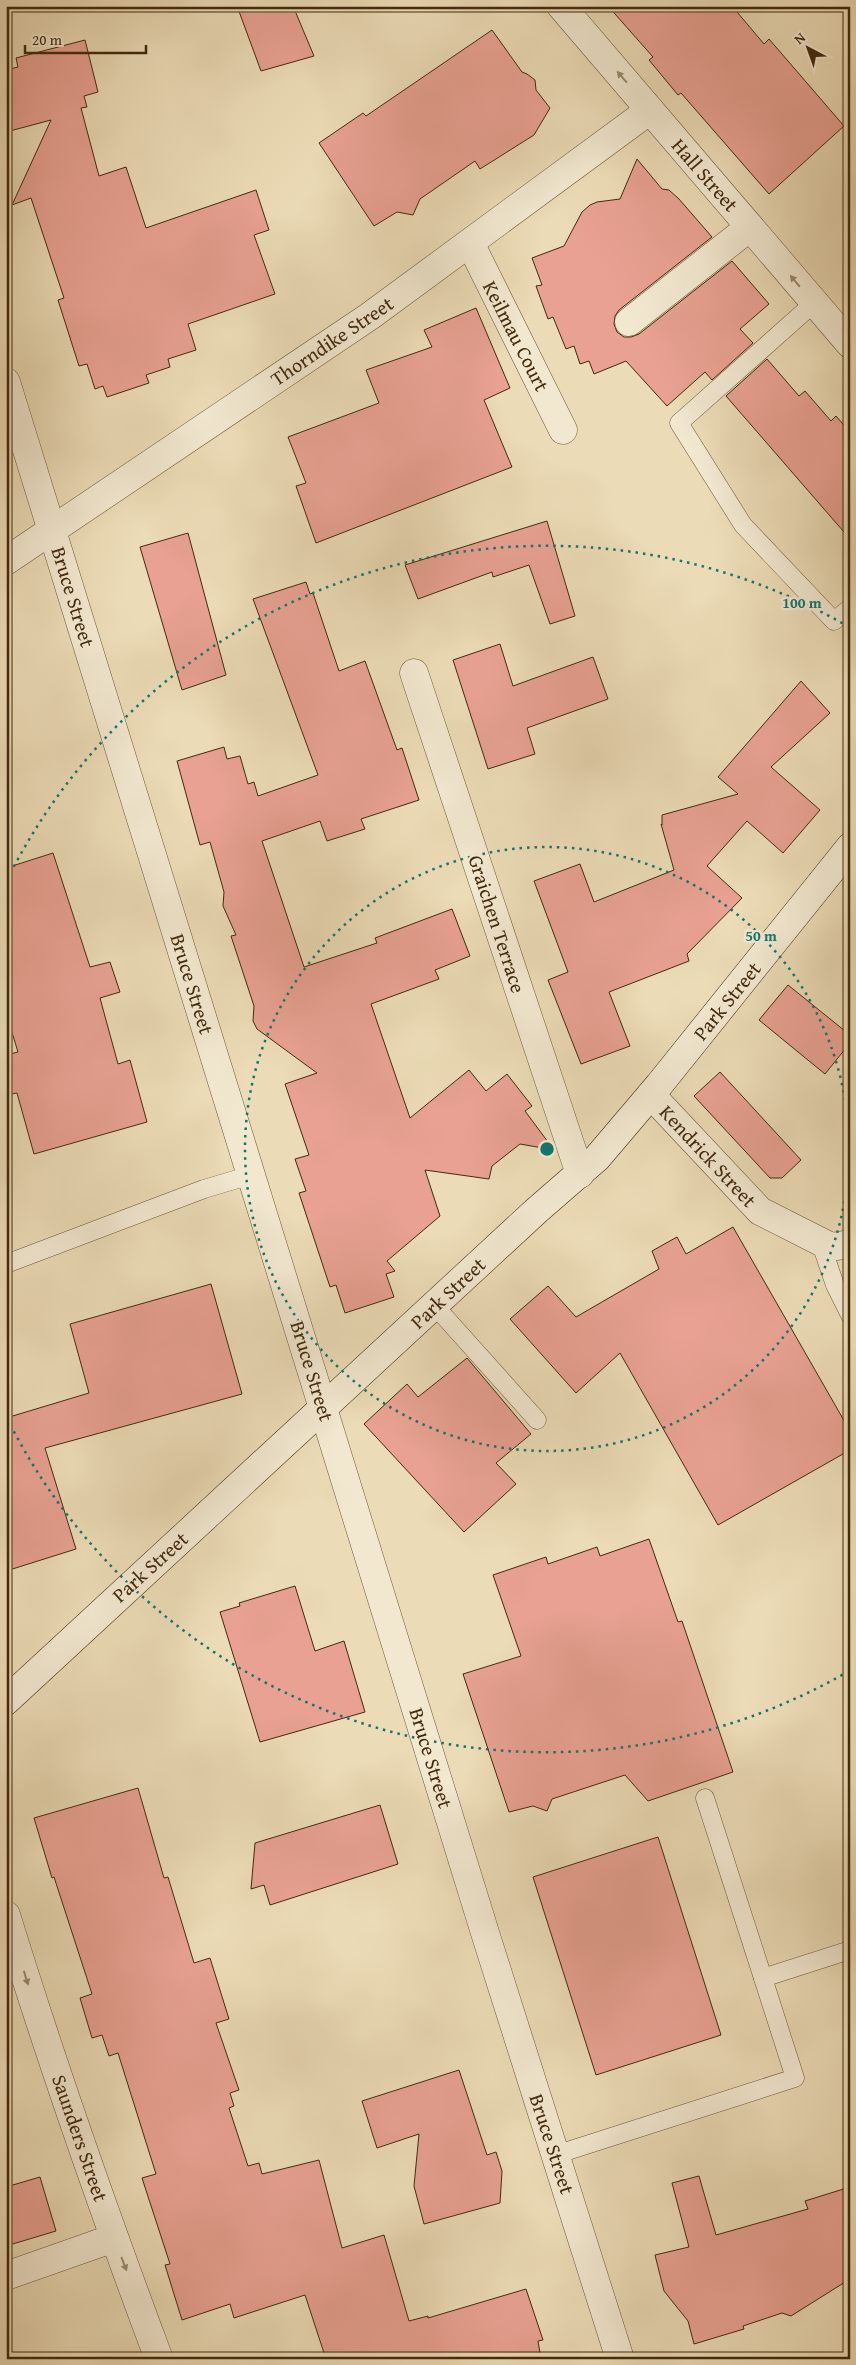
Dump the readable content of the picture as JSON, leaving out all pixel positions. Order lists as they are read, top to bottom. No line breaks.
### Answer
{"streets":{"street":["Hall Street","Keilmau Court","Thorndike Street","Bruce Street","Graichen Terrace","Park Street","Kendrick Street","Saunders Street"]},"crossings":[["Hall Street","Thorndike Street"],["Keilmau Court","Thorndike Street"],["Thorndike Street","Bruce Street"],["Bruce Street","Park Street"],["Graichen Terrace","Park Street"],["Park Street","Kendrick Street"]],"one_way":["Hall Street","Saunders Street"],"scale_bar":"20 m","north":"top left","rings":["100 m","50 m"]}
